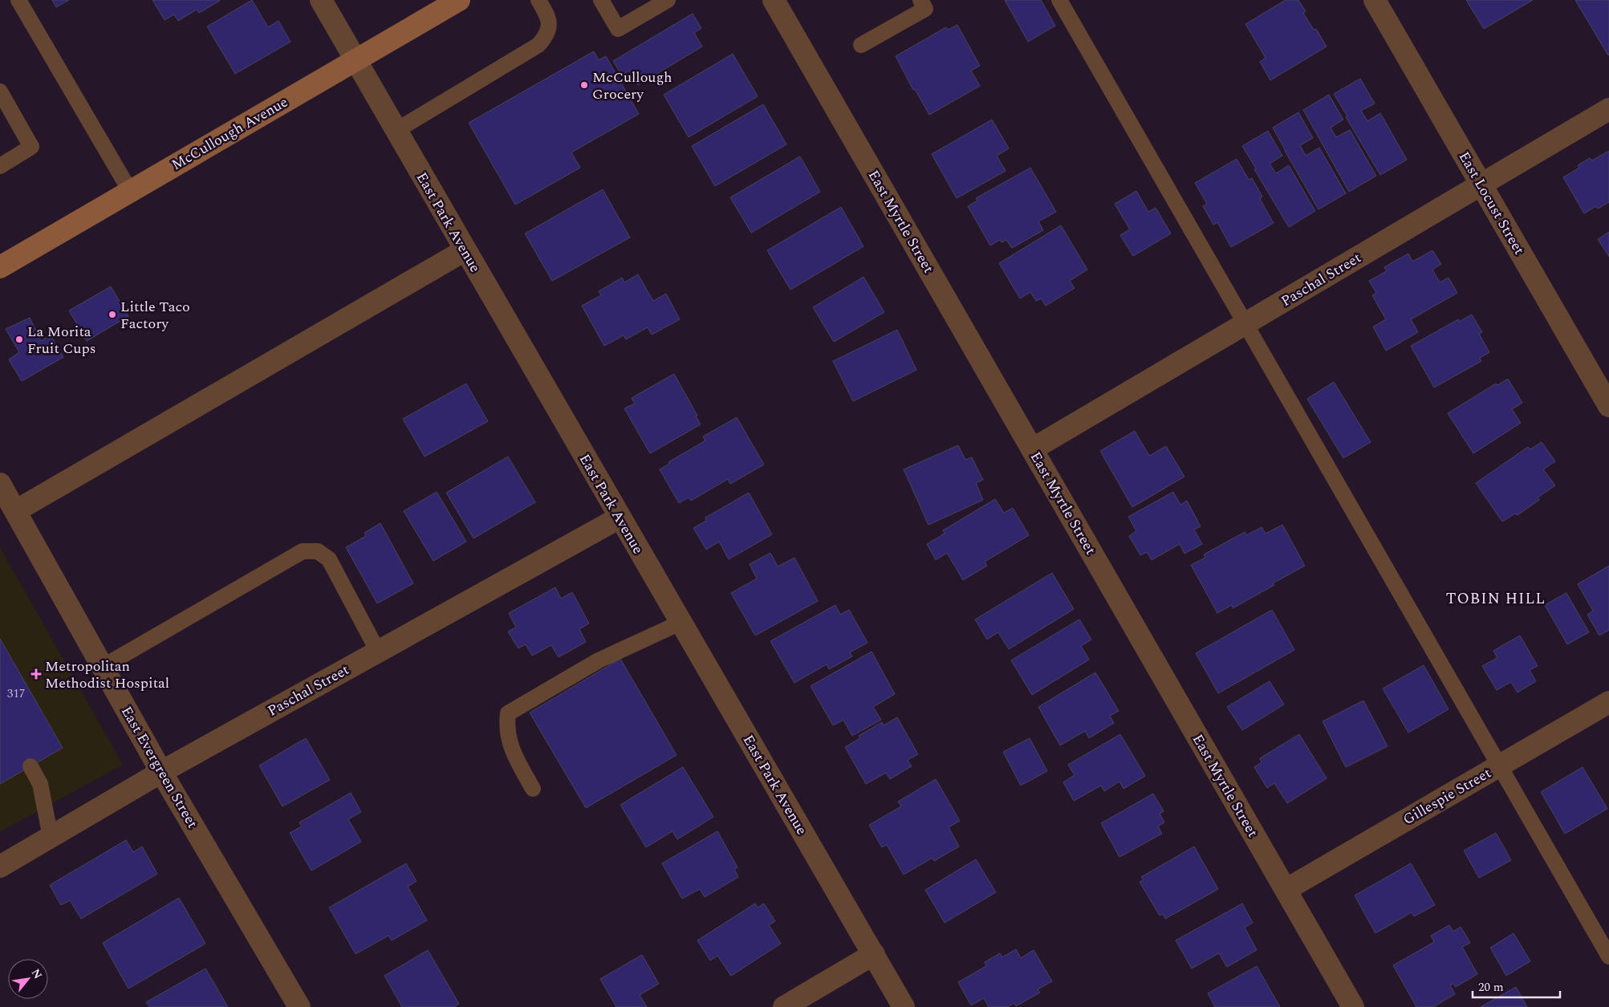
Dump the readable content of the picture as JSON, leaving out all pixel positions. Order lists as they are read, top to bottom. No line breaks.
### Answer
{"streets":{"main road":["McCullough Avenue"],"street":["East Locust Street","East Myrtle Street","East Park Avenue","Paschal Street","East Evergreen Street","Gillespie Street"]},"crossings":[["McCullough Avenue","East Park Avenue"],["East Locust Street","Paschal Street"],["East Myrtle Street","Paschal Street"],["East Myrtle Street","Gillespie Street"],["East Park Avenue","Paschal Street"],["Paschal Street","East Evergreen Street"]],"districts":["TOBIN HILL"],"places":{"other":["McCullough Grocery","Little Taco Factory","La Morita Fruit Cups"],"health":["Metropolitan Methodist Hospital"]},"house_numbers":["317"],"scale_bar":"20 m","north":"top right"}
